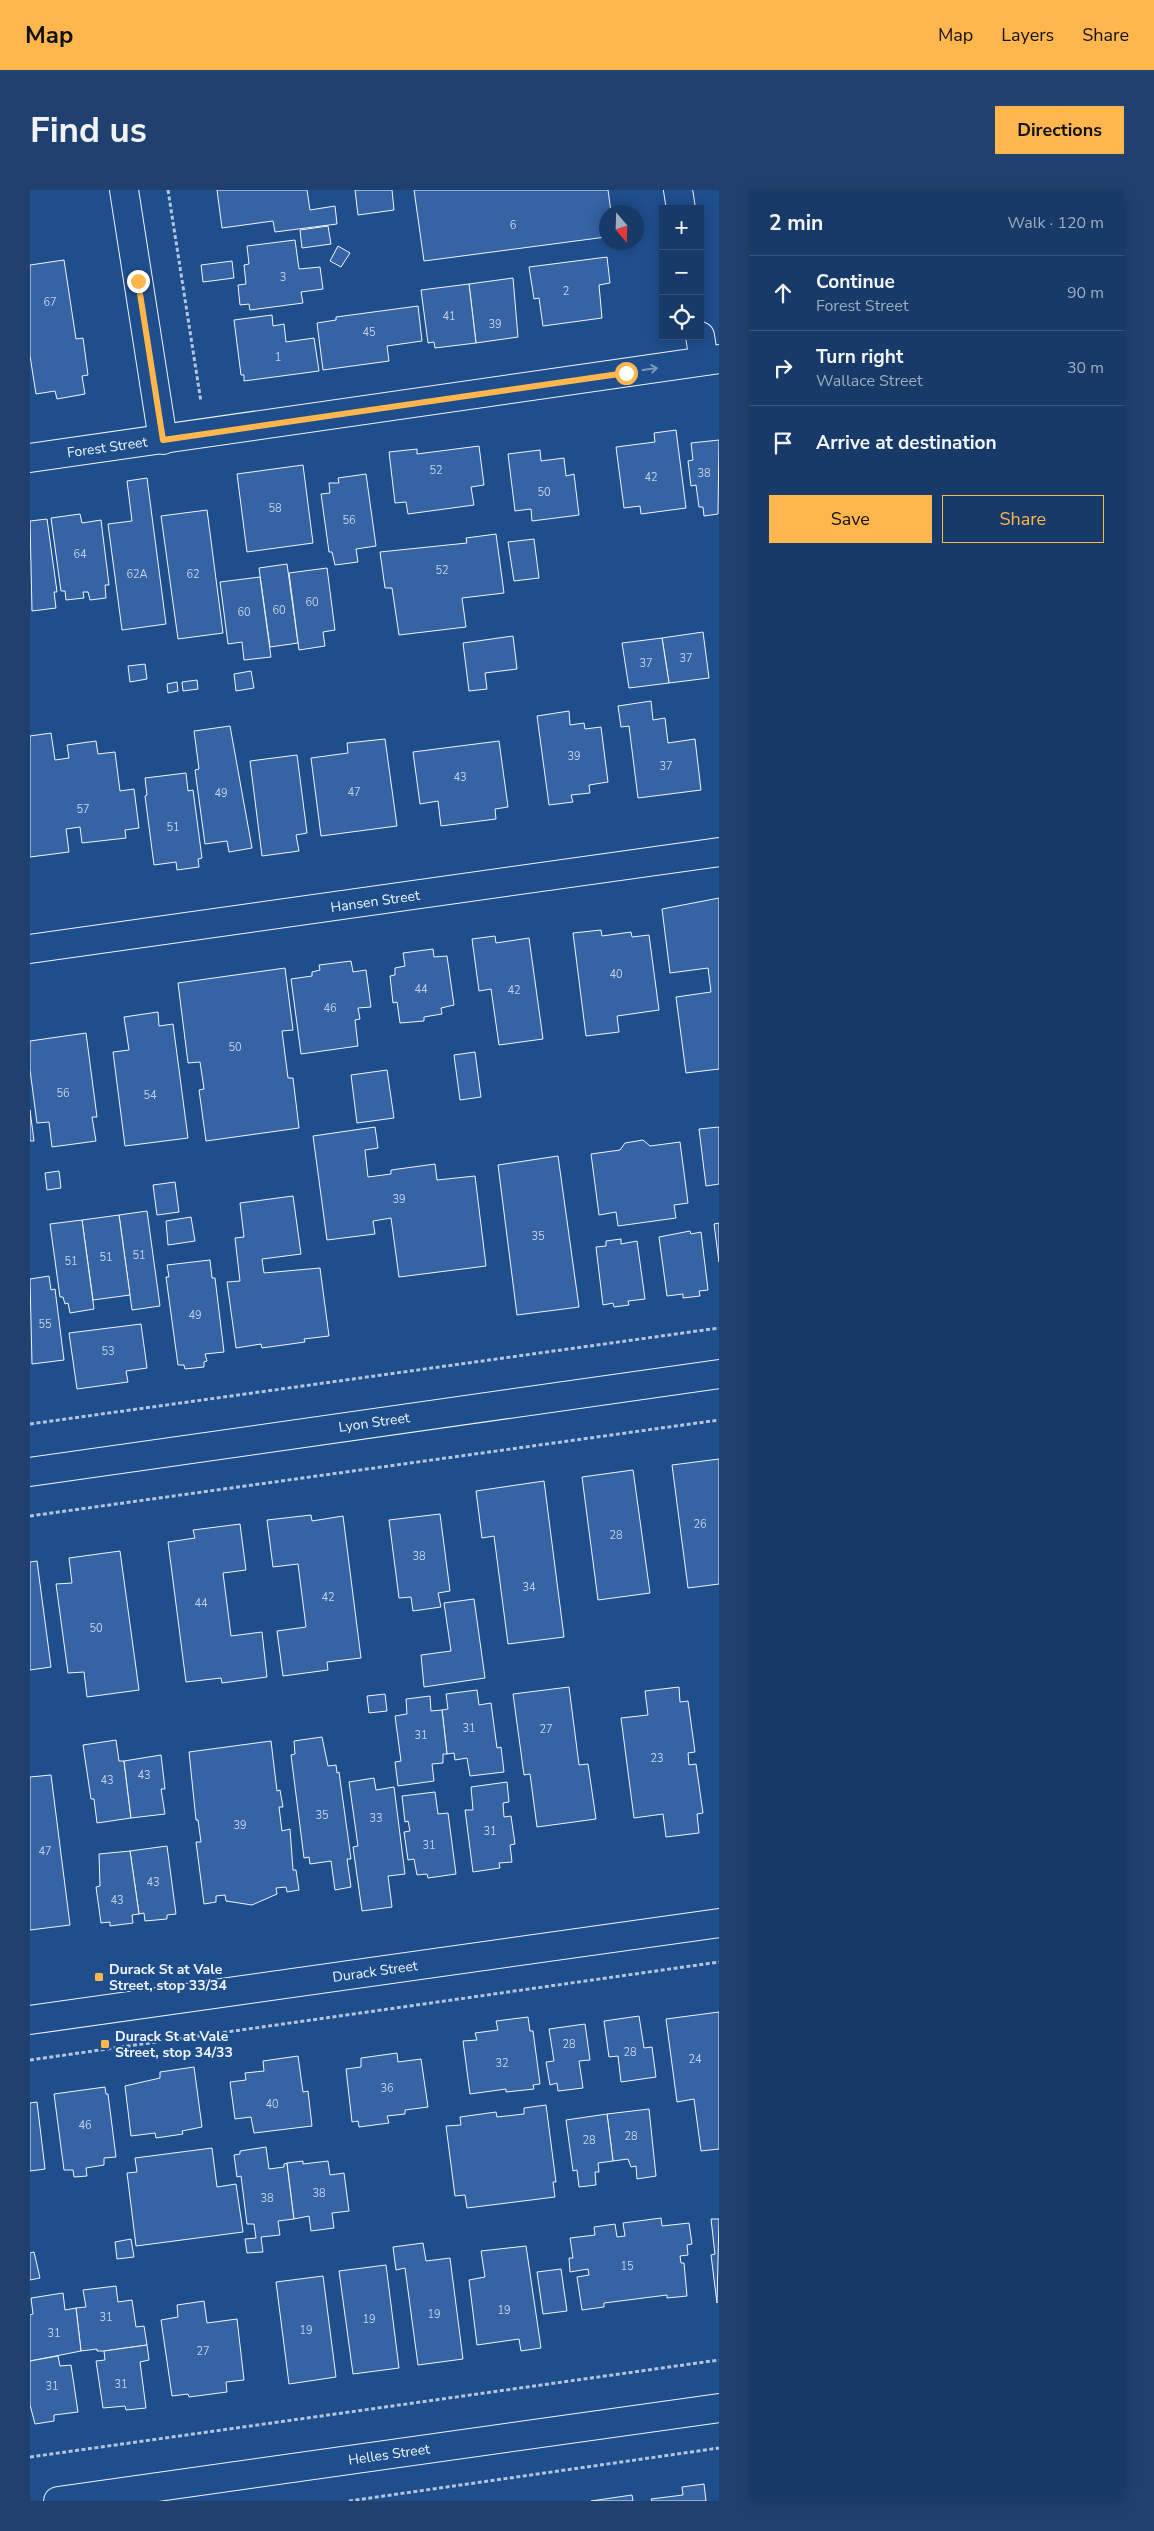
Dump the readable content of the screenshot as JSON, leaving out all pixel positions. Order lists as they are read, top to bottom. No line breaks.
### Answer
{"streets":{"street":["Forest Street","Hansen Street","Lyon Street","Durack Street","Helles Street"]},"one_way":["Forest Street"],"places":{"transit":["Durack St at Vale Street, stop 33/34","Durack St at Vale Street, stop 34/33"]},"house_numbers":["6","3","2","67","41","39","45","1","52","38","42","50","58","56","64","52","62A","62","60","60","60","37","37","39","37","43","47","49","57","51","40","44","42","46","50","56","54","39","35","51","51","51","49","55","53","26","28","38","34","42","44","50","31","27","31","23","43","43","35","33","39","31","31","47","43","43","28","28","24","32","36","40","46","28","28","38","38","15","19","19","31","19","19","31","27","31","31"],"north":"bottom","page":{"header":"Map","nav":["Map","Layers","Share"],"buttons":["Directions",["Save","Share"]],"title":"Find us","heading":["2 min","Walk · 120 m"],"map_buttons":["+","−"],"list":[["Continue","Forest Street","90 m"],["Turn right","Wallace Street","30 m"],"Arrive at destination"]}}
